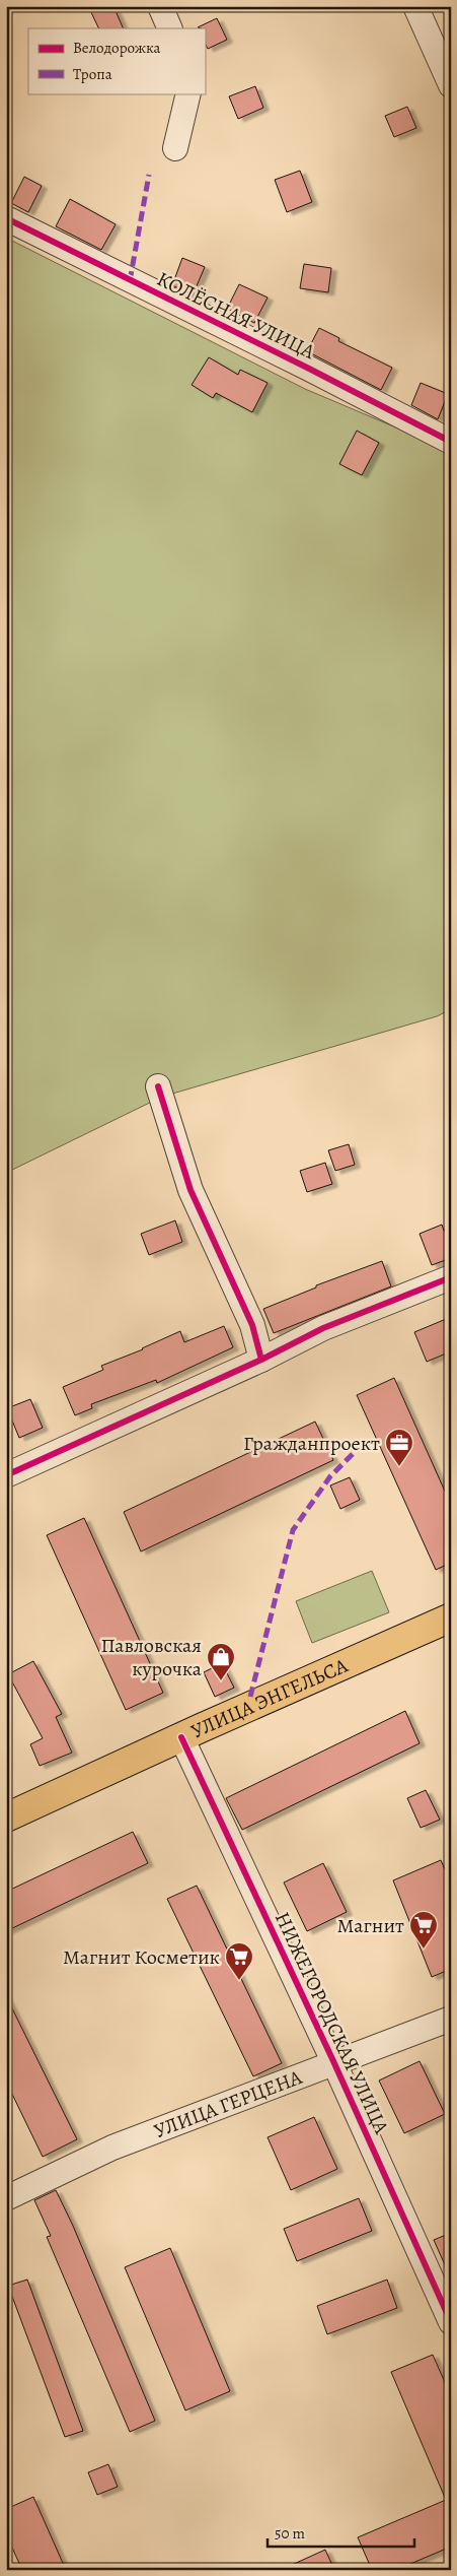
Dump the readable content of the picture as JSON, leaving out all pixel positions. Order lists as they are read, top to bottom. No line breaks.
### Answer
{"streets":{"main road":["УЛИЦА ЭНГЕЛЬСА"],"street":["КОЛЁСНАЯ УЛИЦА","НИЖЕГОРОДСКАЯ УЛИЦА","УЛИЦА ГЕРЦЕНА"]},"crossings":[["УЛИЦА ЭНГЕЛЬСА","НИЖЕГОРОДСКАЯ УЛИЦА"],["НИЖЕГОРОДСКАЯ УЛИЦА","УЛИЦА ГЕРЦЕНА"]],"places":{"office":["Гражданпроект"],"shop":["Павловская курочка"],"supermarket":["Магнит","Магнит Косметик"]},"legend":["Велодорожка","Тропа"],"scale_bar":"50 m"}
